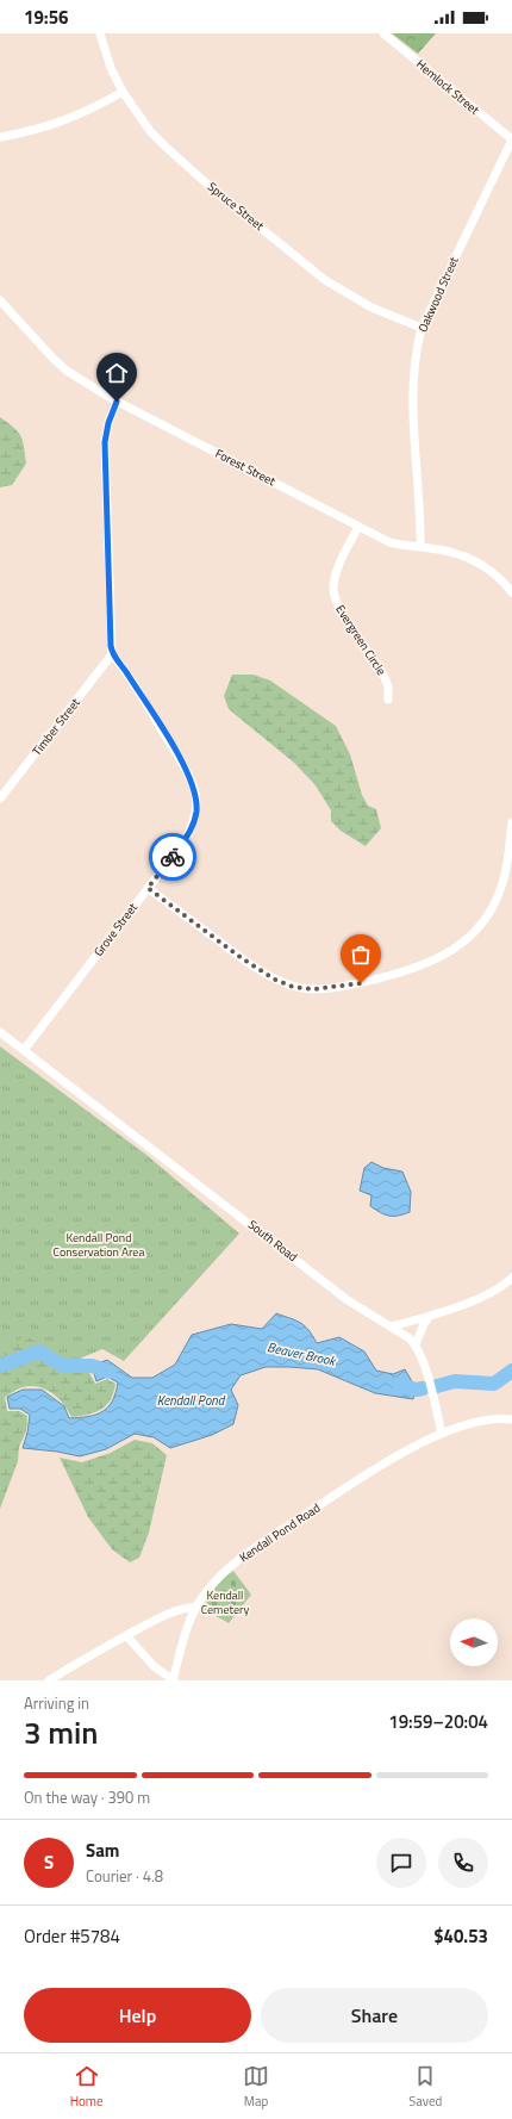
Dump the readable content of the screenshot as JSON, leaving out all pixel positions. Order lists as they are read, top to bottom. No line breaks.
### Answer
{"streets":{"street":["Hemlock Street","Spruce Street","Oakwood Street","Forest Street","Evergreen Circle","Timber Street","Grove Street","South Road","Kendall Pond Road"]},"crossings":[["Hemlock Street","Oakwood Street"],["Spruce Street","Oakwood Street"],["Oakwood Street","Forest Street"],["Forest Street","Evergreen Circle"],["Timber Street","Grove Street"],["Grove Street","South Road"]],"water":["Beaver Brook","Kendall Pond"],"parks":["Kendall Pond Conservation Area","Kendall Cemetery"],"north":"left","page":{"status":"19:56","heading":["3 min","Arriving in","19:59–20:04"],"panel":["Sam","Courier · 4.8","Order #5784","$40.53"],"bar":"On the way · 390 m","round":"S","buttons":["Help","Share"],"tabs":["Home","Map","Saved"]}}
